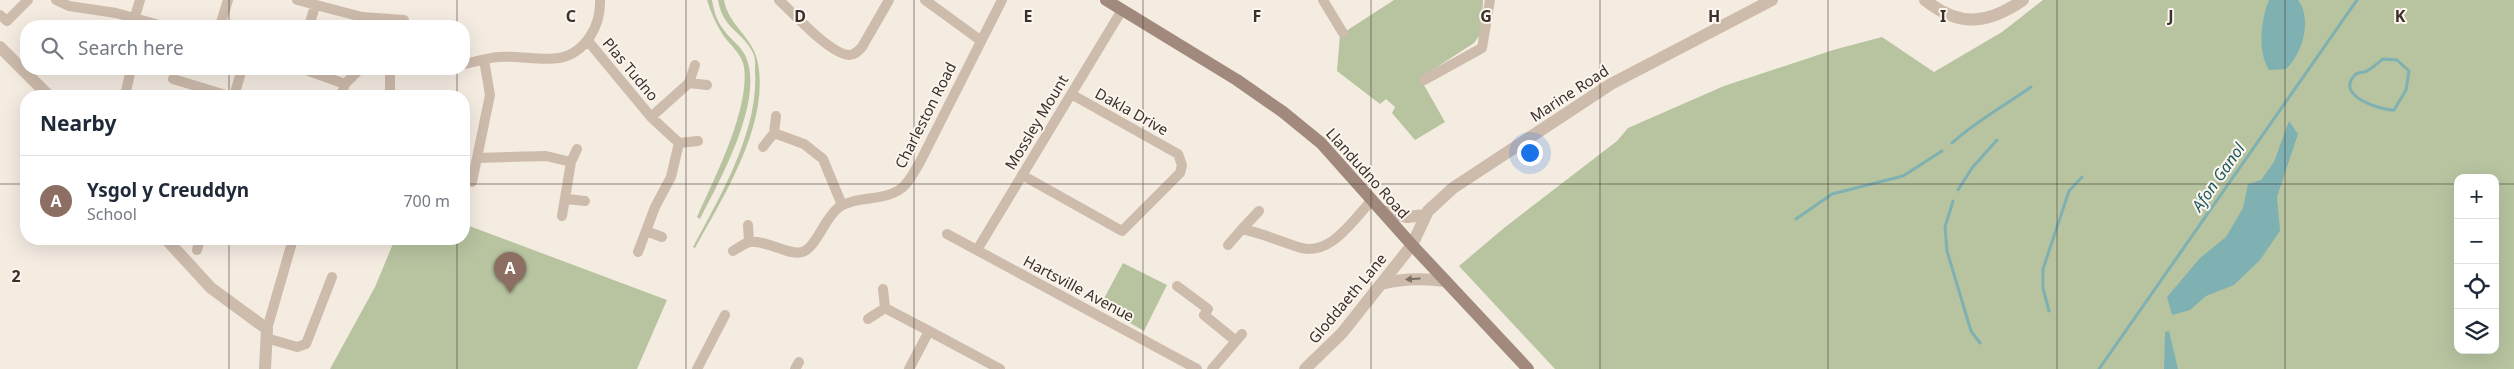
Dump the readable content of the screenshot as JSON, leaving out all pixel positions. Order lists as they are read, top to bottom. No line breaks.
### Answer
{"streets":{"main road":["Llandudno Road"],"street":["Plas Tudno","Marine Road","Dakla Drive","Charleston Road","Mossley Mount","Hartsville Avenue","Gloddaeth Lane"]},"crossings":[["Marine Road","Llandudno Road"],["Marine Road","Gloddaeth Lane"],["Dakla Drive","Mossley Mount"],["Mossley Mount","Llandudno Road"],["Mossley Mount","Hartsville Avenue"],["Llandudno Road","Gloddaeth Lane"]],"water":["Afon Ganol"],"page":{"search":"Search here","heading":"Nearby","list":[{"mark":"A","name":"Ysgol y Creuddyn","note":"School","value":"700 m"}],"map_buttons":["+","−"],"pins":"A"},"grid":{"columns":["C","D","E","F","G","H","I","J","K"],"rows":["2"]}}
